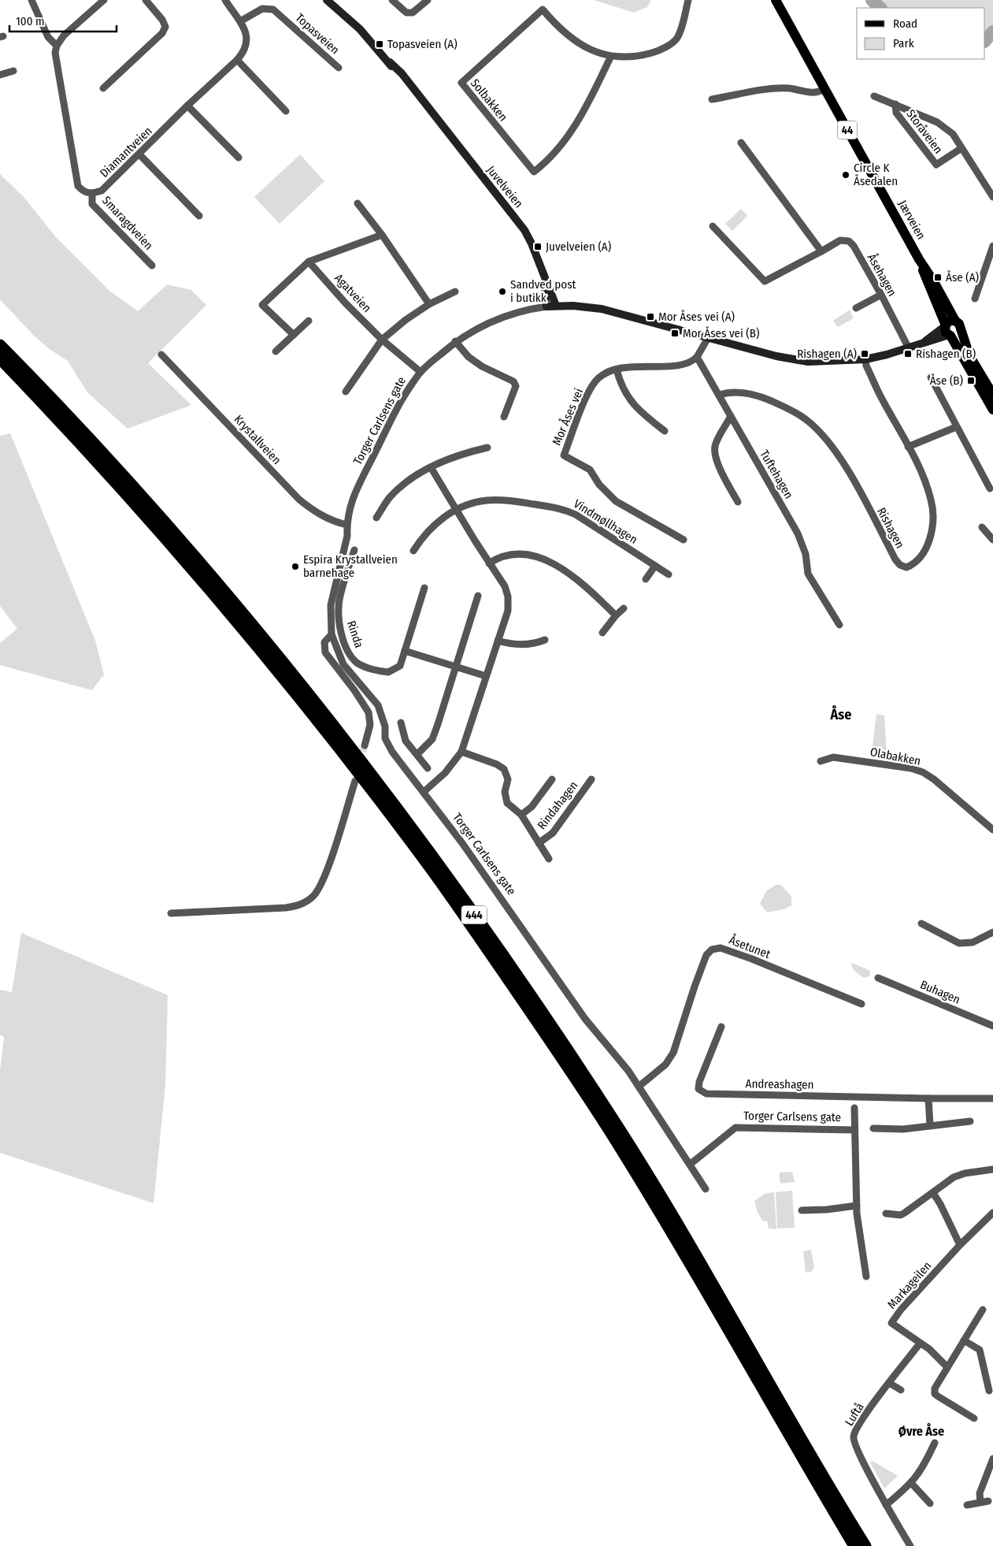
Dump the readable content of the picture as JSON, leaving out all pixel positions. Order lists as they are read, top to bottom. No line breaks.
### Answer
{"streets":{"highway":["444"],"main road":["44","Jærveien"],"street":["Topasveien","Solbakken","Storåveien","Diamantveien","Juvelveien","Smaragdveien","Åsehagen","Agatveien","Mor Åses vei","Torger Carlsens gate","Krystallveien","Tuftehagen","Vindmøllhagen","Rishagen","Rinda","Olabakken","Rindahagen","Åsetunet","Buhagen","Andreashagen","Markageilen","Luftå"]},"crossings":[["Topasveien","Diamantveien"],["44","Jærveien"],["44","Torger Carlsens gate"],["Diamantveien","Smaragdveien"],["Juvelveien","Torger Carlsens gate"],["Jærveien","Torger Carlsens gate"],["Åsehagen","Torger Carlsens gate"],["Agatveien","Torger Carlsens gate"],["Mor Åses vei","Tuftehagen"],["Torger Carlsens gate","Krystallveien"],["Torger Carlsens gate","Rishagen"],["Torger Carlsens gate","Åsetunet"],["Tuftehagen","Rishagen"],["Markageilen","Luftå"]],"districts":["Åse","Øvre Åse"],"places":{"transit":["Topasveien (A)","Juvelveien (A)","Åse (A)","Mor Åses vei (A)","Mor Åses vei (B)","Rishagen (A)","Rishagen (B)","Åse (B)"],"other":["Circle K Åsedalen","Sandved post i butikk","Espira Krystallveien barnehage"]},"legend":["Road","Park"],"scale_bar":"100 m"}
